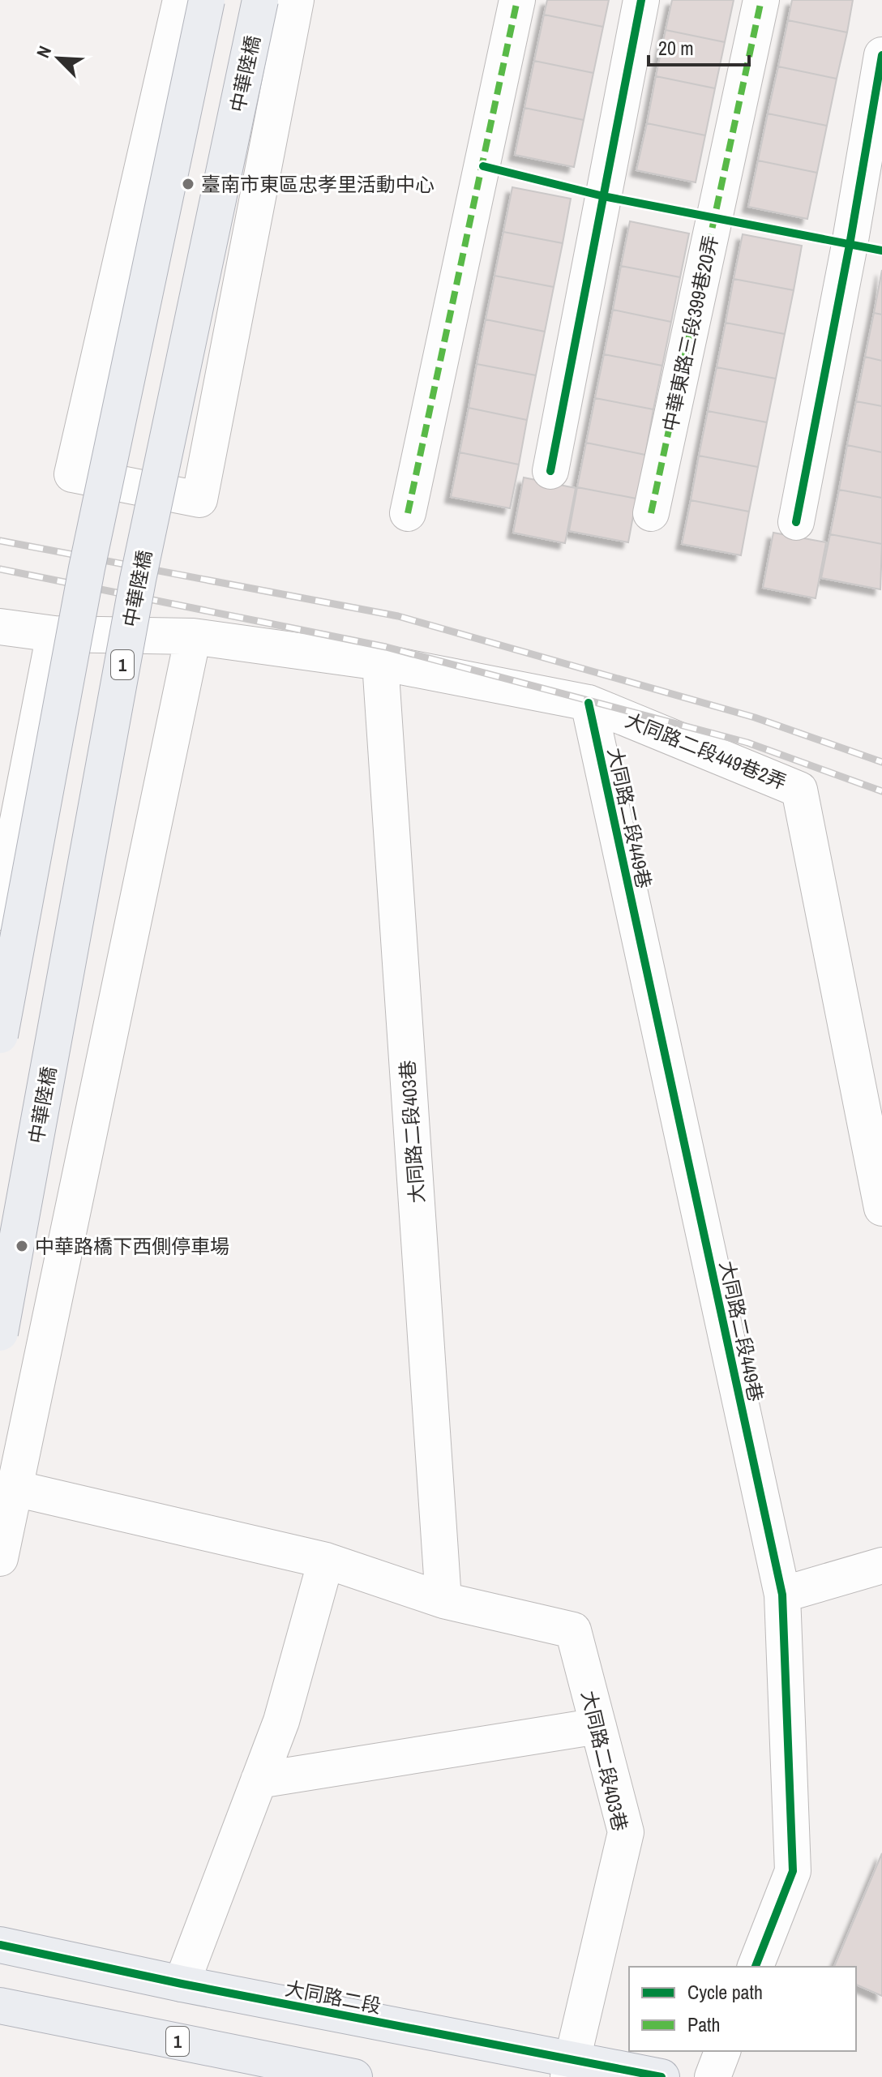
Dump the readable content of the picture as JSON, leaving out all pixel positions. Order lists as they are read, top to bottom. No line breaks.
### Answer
{"streets":{"main road":["中華陸橋","1","大同路二段"],"street":["中華東路三段399巷20弄","大同路二段449巷2弄","大同路二段449巷","大同路二段403巷"]},"crossings":[["大同路二段449巷2弄","大同路二段449巷"],["大同路二段449巷2弄","大同路二段403巷"],["大同路二段403巷","大同路二段"]],"places":["臺南市東區忠孝里活動中心","中華路橋下西側停車場"],"legend":["Cycle path","Path"],"scale_bar":"20 m","north":"top left"}
